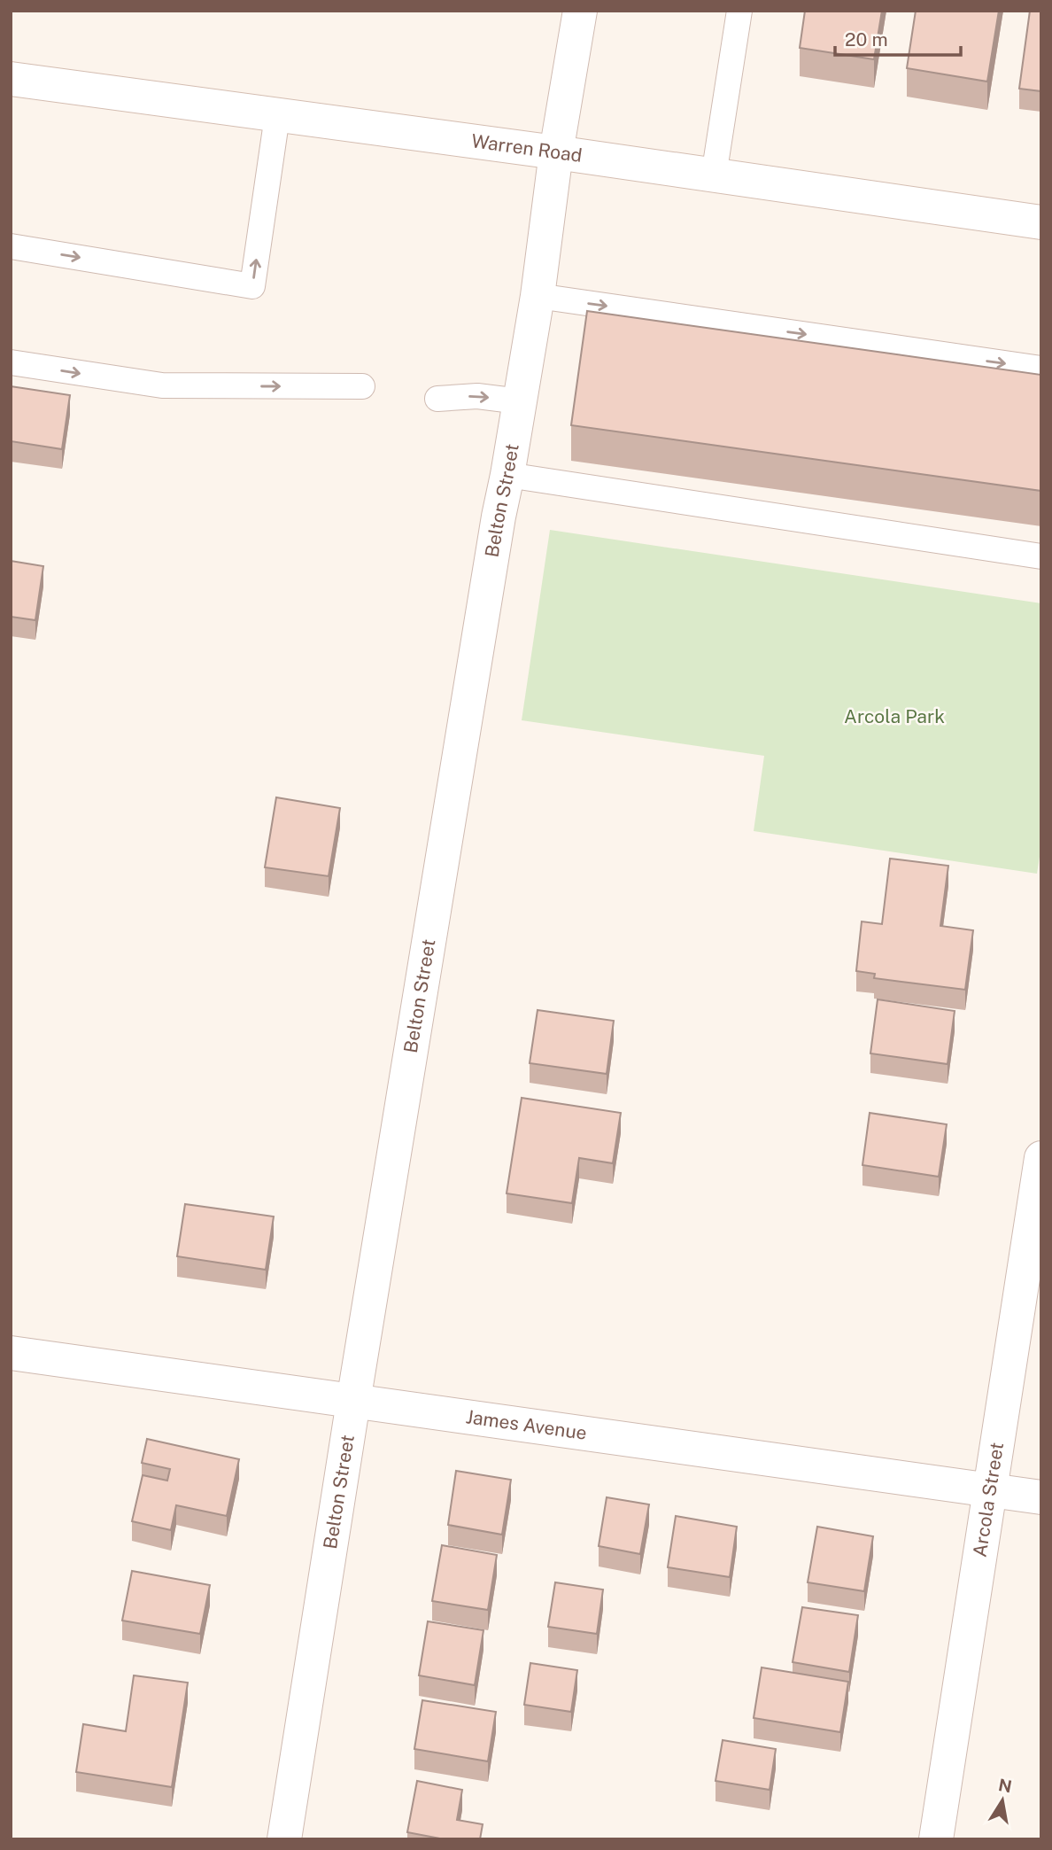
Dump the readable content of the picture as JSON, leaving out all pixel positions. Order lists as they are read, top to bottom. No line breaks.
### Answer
{"streets":{"street":["Warren Road","Belton Street","James Avenue","Arcola Street"]},"crossings":[["Warren Road","Belton Street"],["Belton Street","James Avenue"],["James Avenue","Arcola Street"]],"parks":["Arcola Park"],"scale_bar":"20 m","north":"top"}
